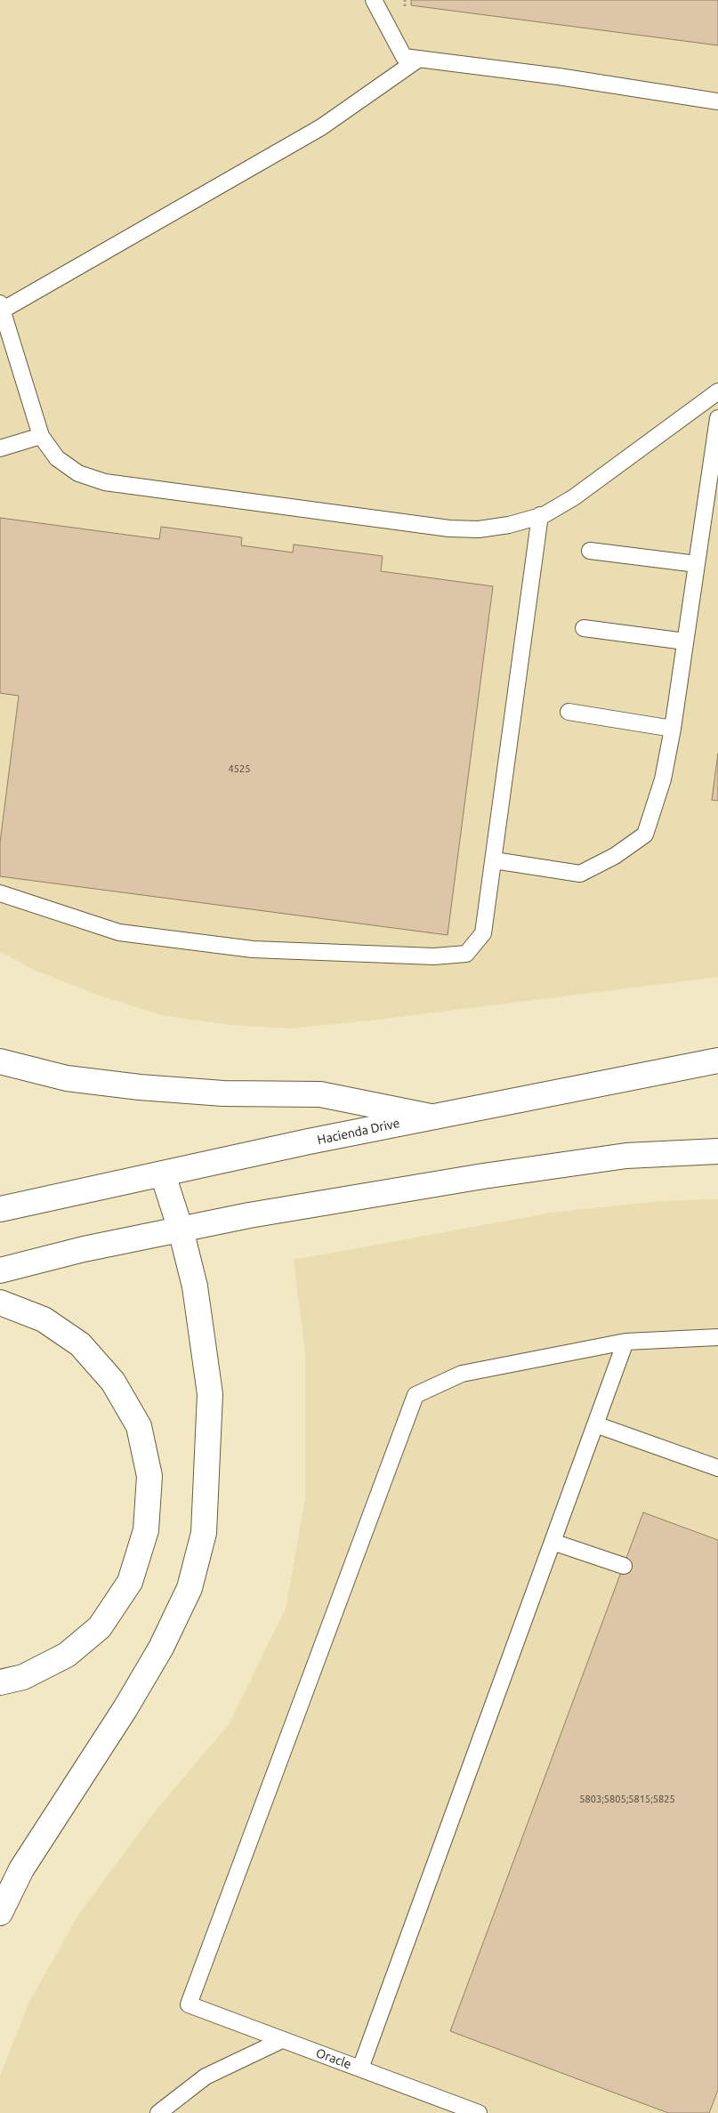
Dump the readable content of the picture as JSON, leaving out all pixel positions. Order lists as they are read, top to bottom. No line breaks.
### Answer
{"streets":{"main road":["Hacienda Drive"],"lane":["Oracle"]},"house_numbers":["4525","5803;5805;5815;5825"]}
